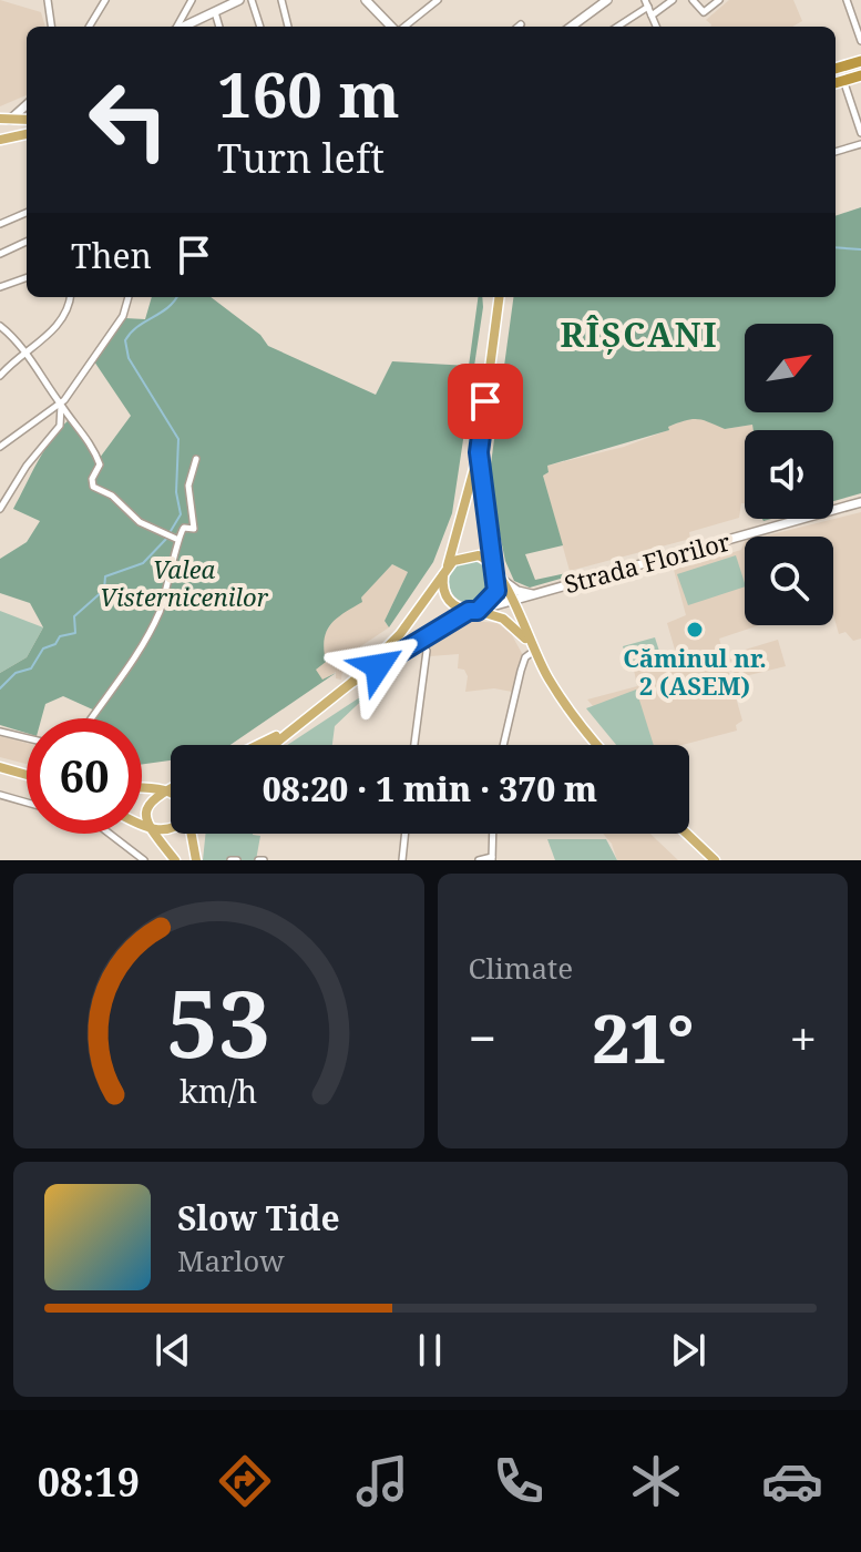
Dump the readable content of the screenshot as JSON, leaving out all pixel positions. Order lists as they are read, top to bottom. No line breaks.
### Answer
{"streets":{"main road":["Strada Florilor"]},"districts":["RÎȘCANI"],"parks":["Valea Visternicenilor"],"places":["Căminul nr. 2 (ASEM)"],"north":"top right","page":{"turn":["160 m","Turn left"],"then":"Then","limit":"60","trip":"08:20 · 1 min · 370 m","tile":"Climate","heat":["−","21°","+"],"song":["Slow Tide","Marlow"],"tabs":"08:19","gauge":["53","km/h"]}}
